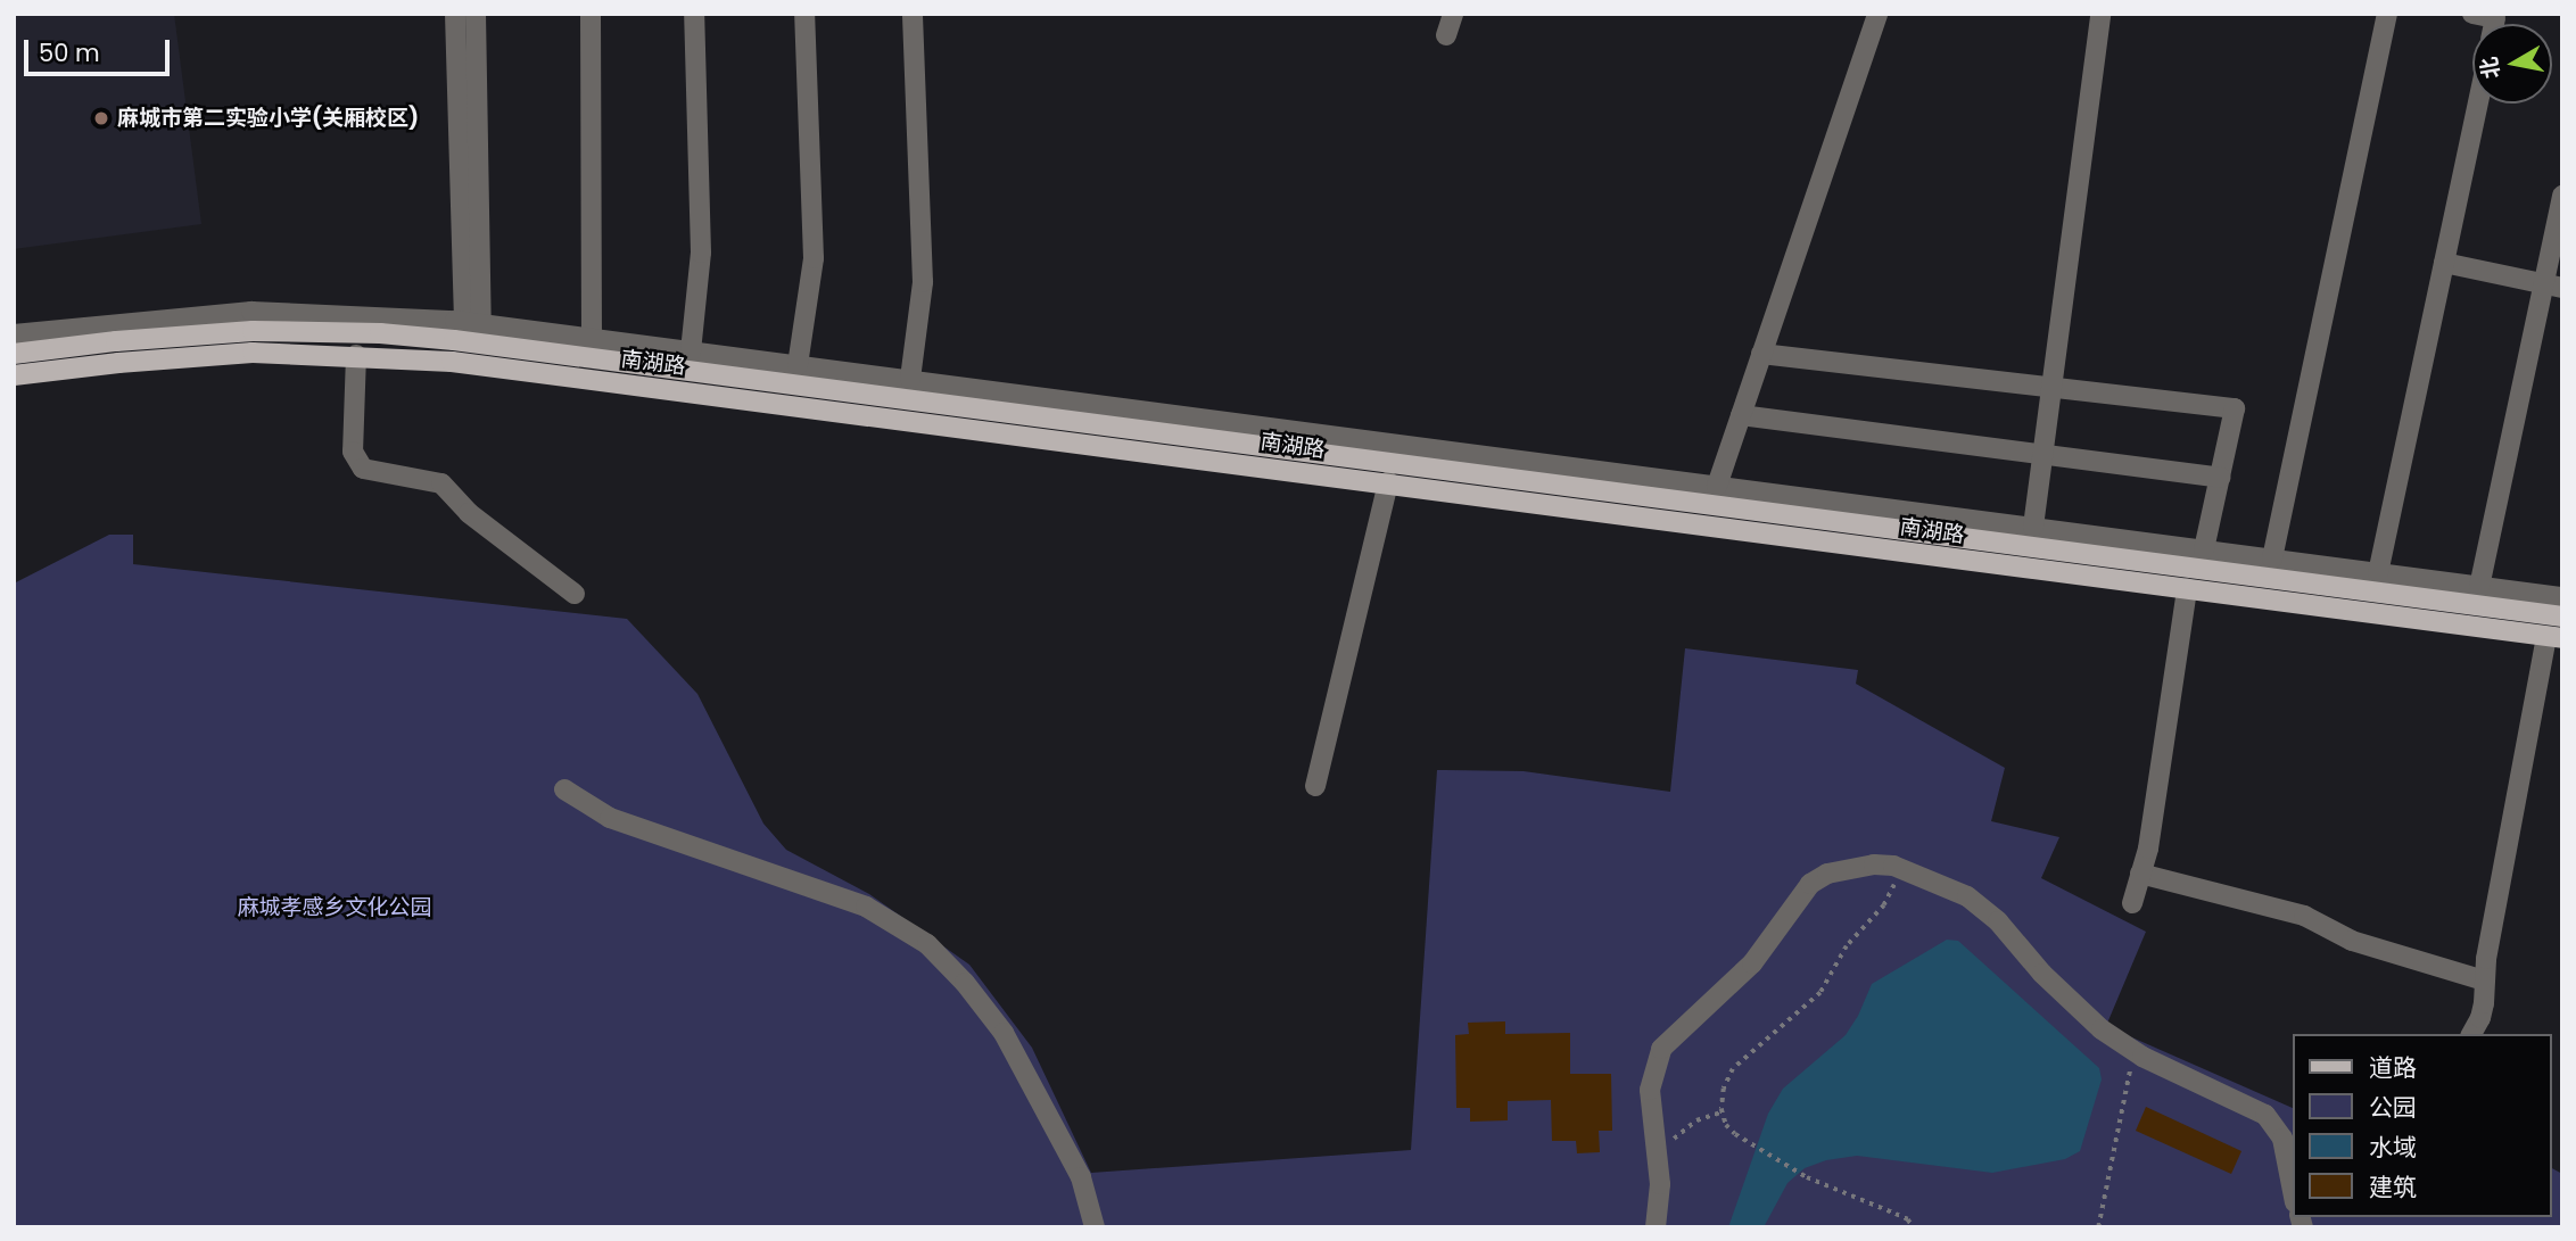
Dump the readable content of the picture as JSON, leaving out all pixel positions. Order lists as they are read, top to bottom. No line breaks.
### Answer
{"streets":{"main road":["南湖路"]},"parks":["麻城孝感乡文化公园"],"places":["麻城市第二实验小学(关厢校区)"],"legend":["道路","公园","水域","建筑"],"scale_bar":"50 m","north":"left"}
